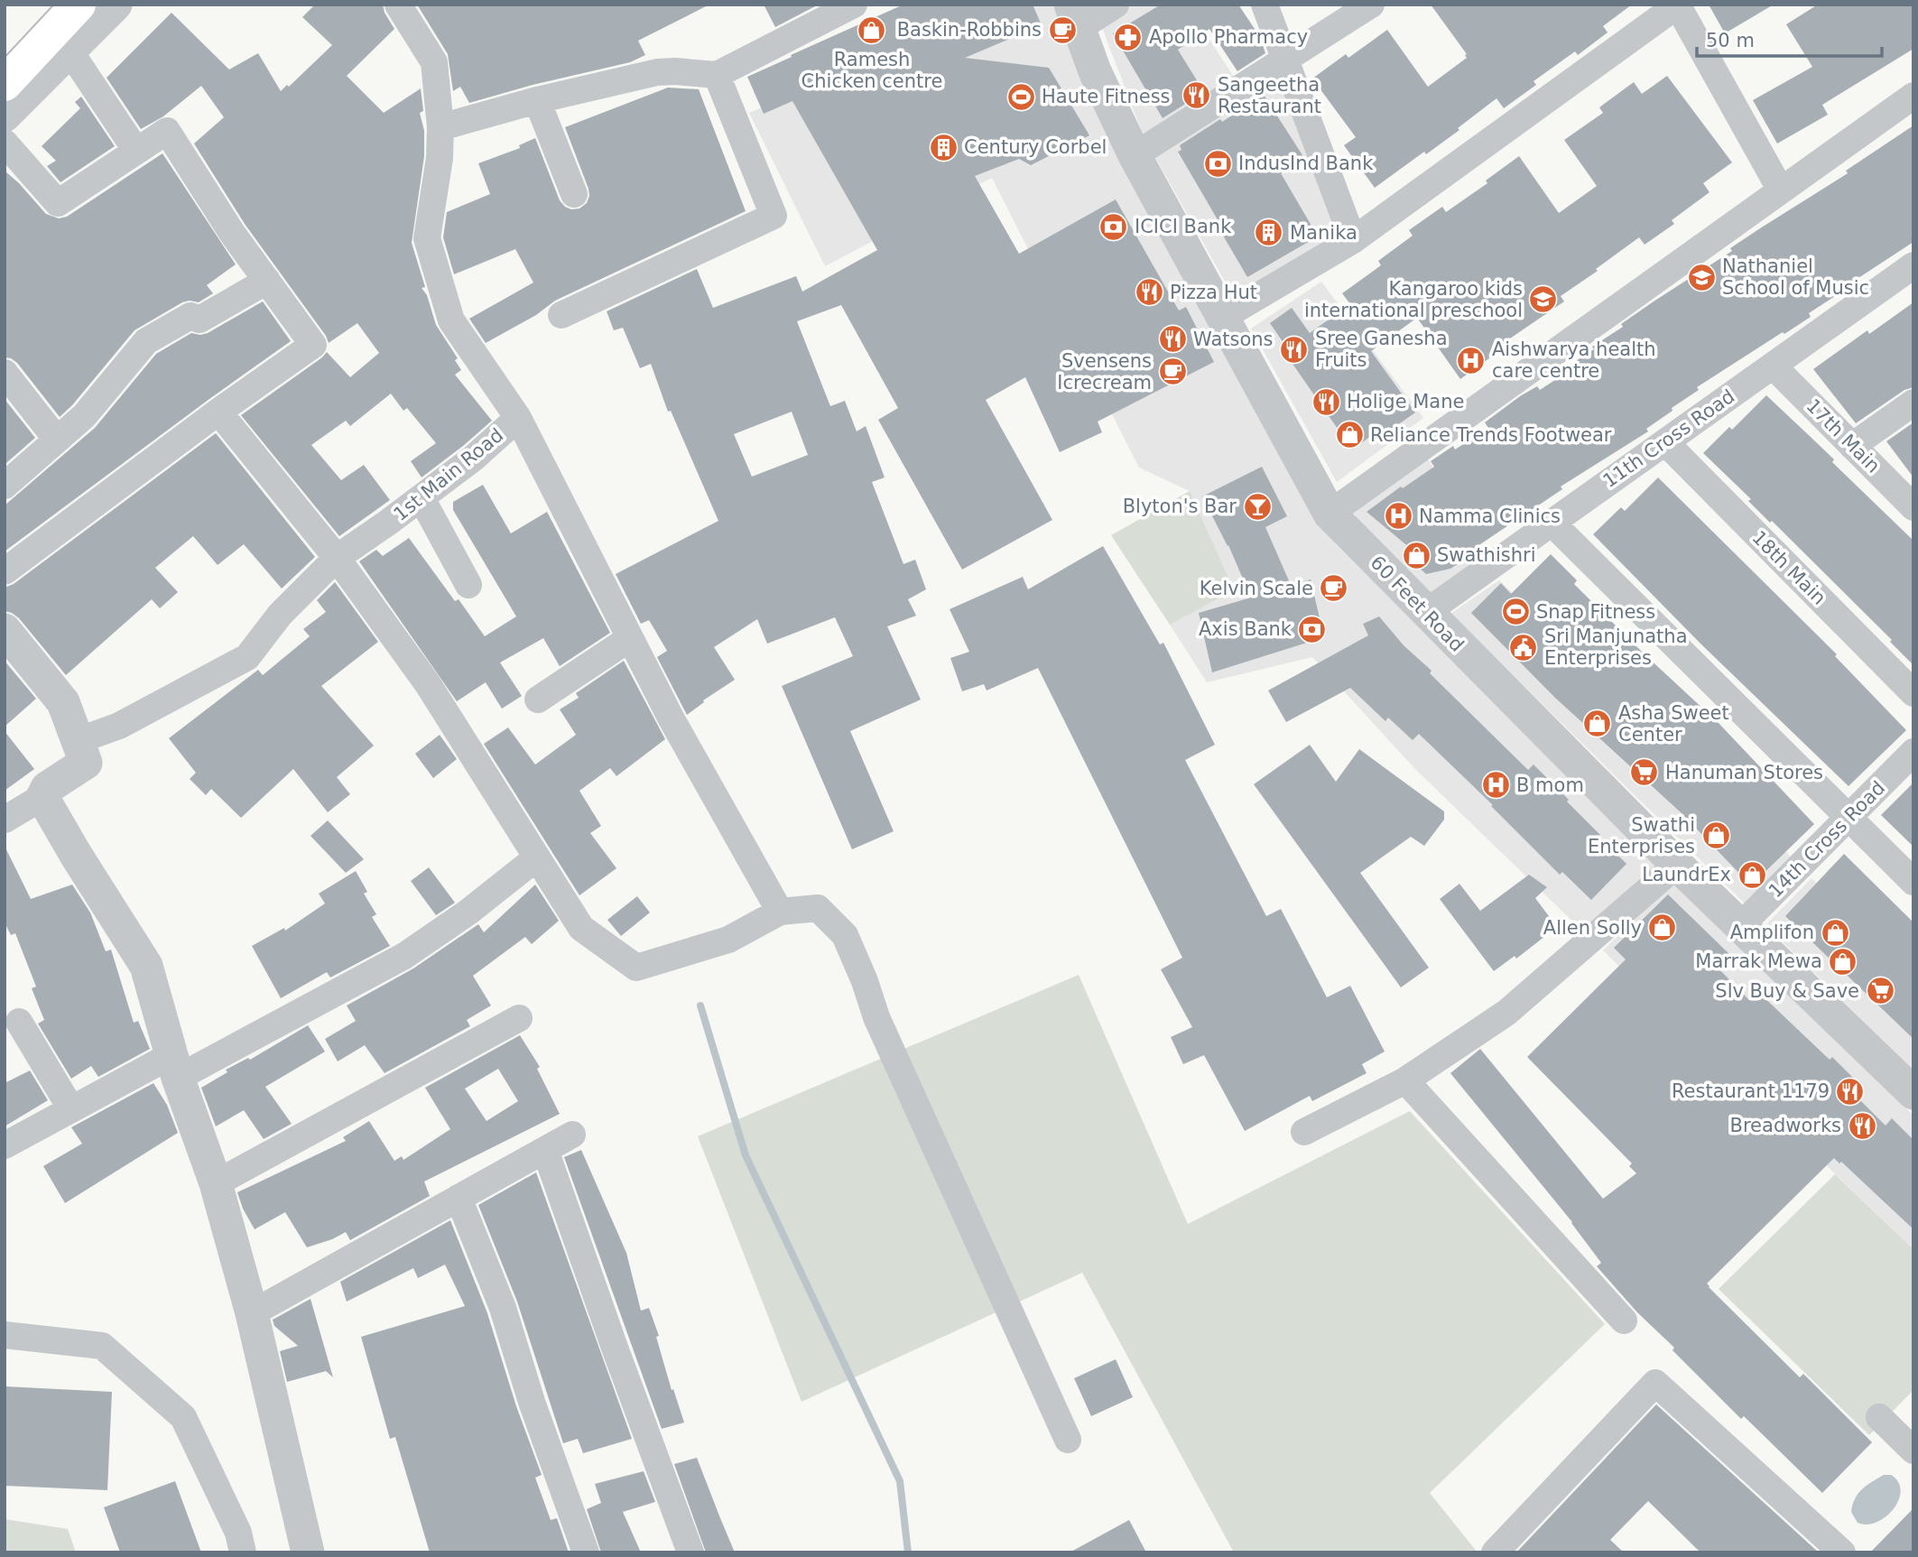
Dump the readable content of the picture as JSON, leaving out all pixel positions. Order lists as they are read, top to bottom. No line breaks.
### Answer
{"streets":{"street":["17th Main","11th Cross Road","1st Main Road","18th Main","60 Feet Road","14th Cross Road"]},"crossings":[["17th Main","11th Cross Road"],["11th Cross Road","18th Main"],["11th Cross Road","60 Feet Road"],["60 Feet Road","14th Cross Road"]],"places":{"cafe":["Baskin-Robbins","Svensens Icrecream","Kelvin Scale"],"shop":["Ramesh Chicken centre","Reliance Trends Footwear","Swathishri","Asha Sweet Center","Swathi Enterprises","LaundrEx","Allen Solly","Amplifon","Marrak Mewa"],"pharmacy":["Apollo Pharmacy"],"restaurant":["Sangeetha Restaurant","Pizza Hut","Watsons","Sree Ganesha Fruits","Holige Mane","Restaurant 1179","Breadworks"],"sports":["Haute Fitness","Snap Fitness"],"building":["Century Corbel","Manika"],"bank":["IndusInd Bank","ICICI Bank","Axis Bank"],"school or university":["Nathaniel School of Music","Kangaroo kids international preschool"],"hospital":["Aishwarya health care centre","Namma Clinics","B mom"],"bar":["Blyton's Bar"],"public building":["Sri Manjunatha Enterprises"],"supermarket":["Hanuman Stores","Slv Buy & Save"]},"scale_bar":"50 m"}
